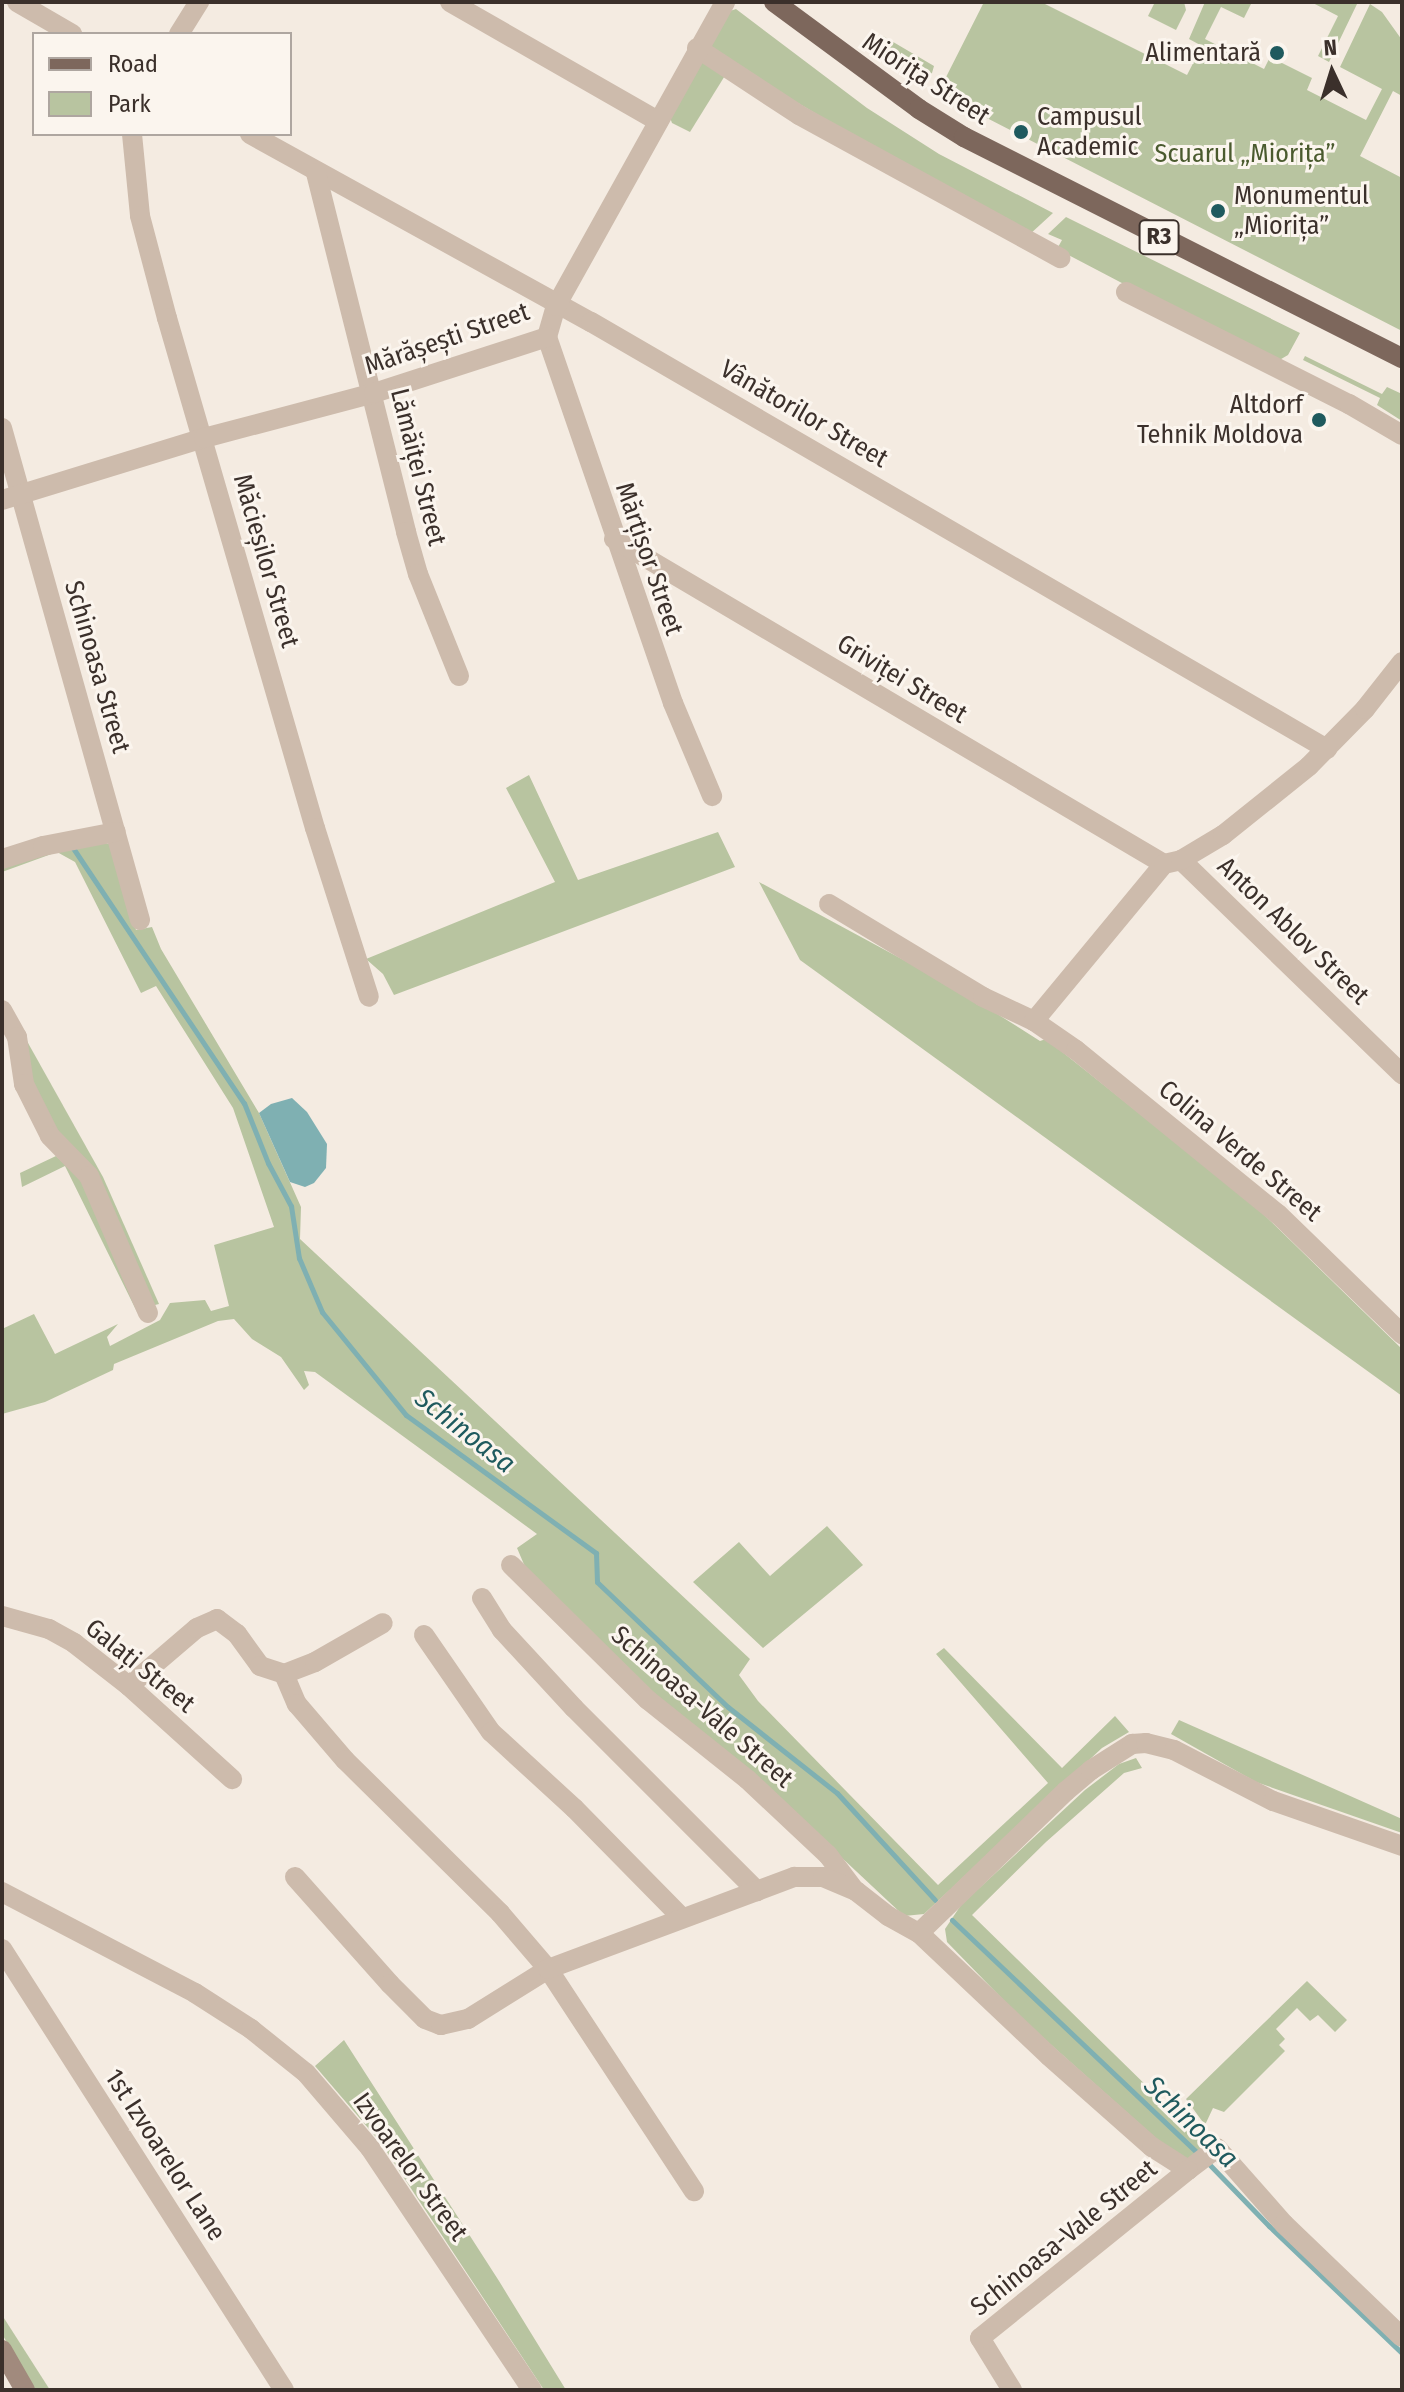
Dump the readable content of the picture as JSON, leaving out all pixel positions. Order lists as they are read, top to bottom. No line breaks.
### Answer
{"streets":{"main road":["Miorița Street","R3"],"street":["Mărășești Street","Vânătorilor Street","Lămăiței Street","Mărțișor Street","Măcieșilor Street","Schinoasa Street","Griviței Street","Anton Ablov Street","Colina Verde Street","Galați Street","Schinoasa-Vale Street","1st Izvoarelor Lane","Izvoarelor Street"]},"crossings":[["Mărășești Street","Vânătorilor Street"],["Mărășești Street","Lămăiței Street"],["Mărășești Street","Mărțișor Street"],["Mărășești Street","Măcieșilor Street"],["Mărășești Street","Schinoasa Street"],["Vânătorilor Street","Lămăiței Street"],["Mărțișor Street","Griviței Street"],["Griviței Street","Anton Ablov Street"]],"water":["Schinoasa"],"parks":["Scuarul „Miorița”"],"places":["Alimentară","Campusul Academic","Monumentul „Miorița”","Altdorf Tehnik Moldova"],"legend":["Road","Park"],"north":"top"}
